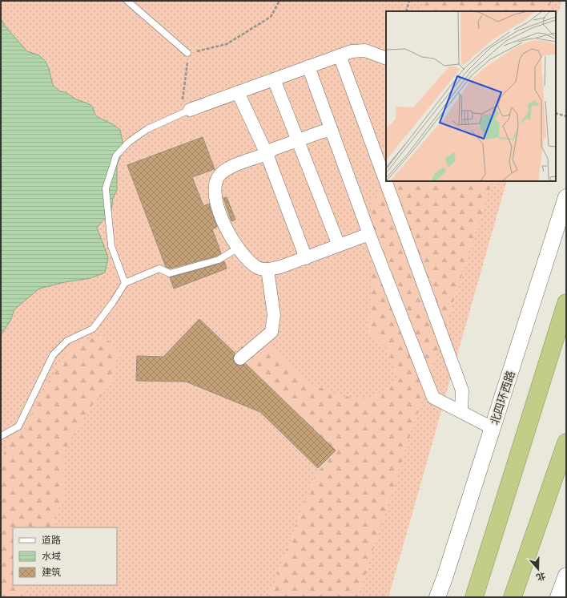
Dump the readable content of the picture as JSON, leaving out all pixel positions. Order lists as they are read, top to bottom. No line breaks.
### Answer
{"streets":{"street":["北四环西路"]},"legend":["道路","水域","建筑"],"north":"bottom"}
